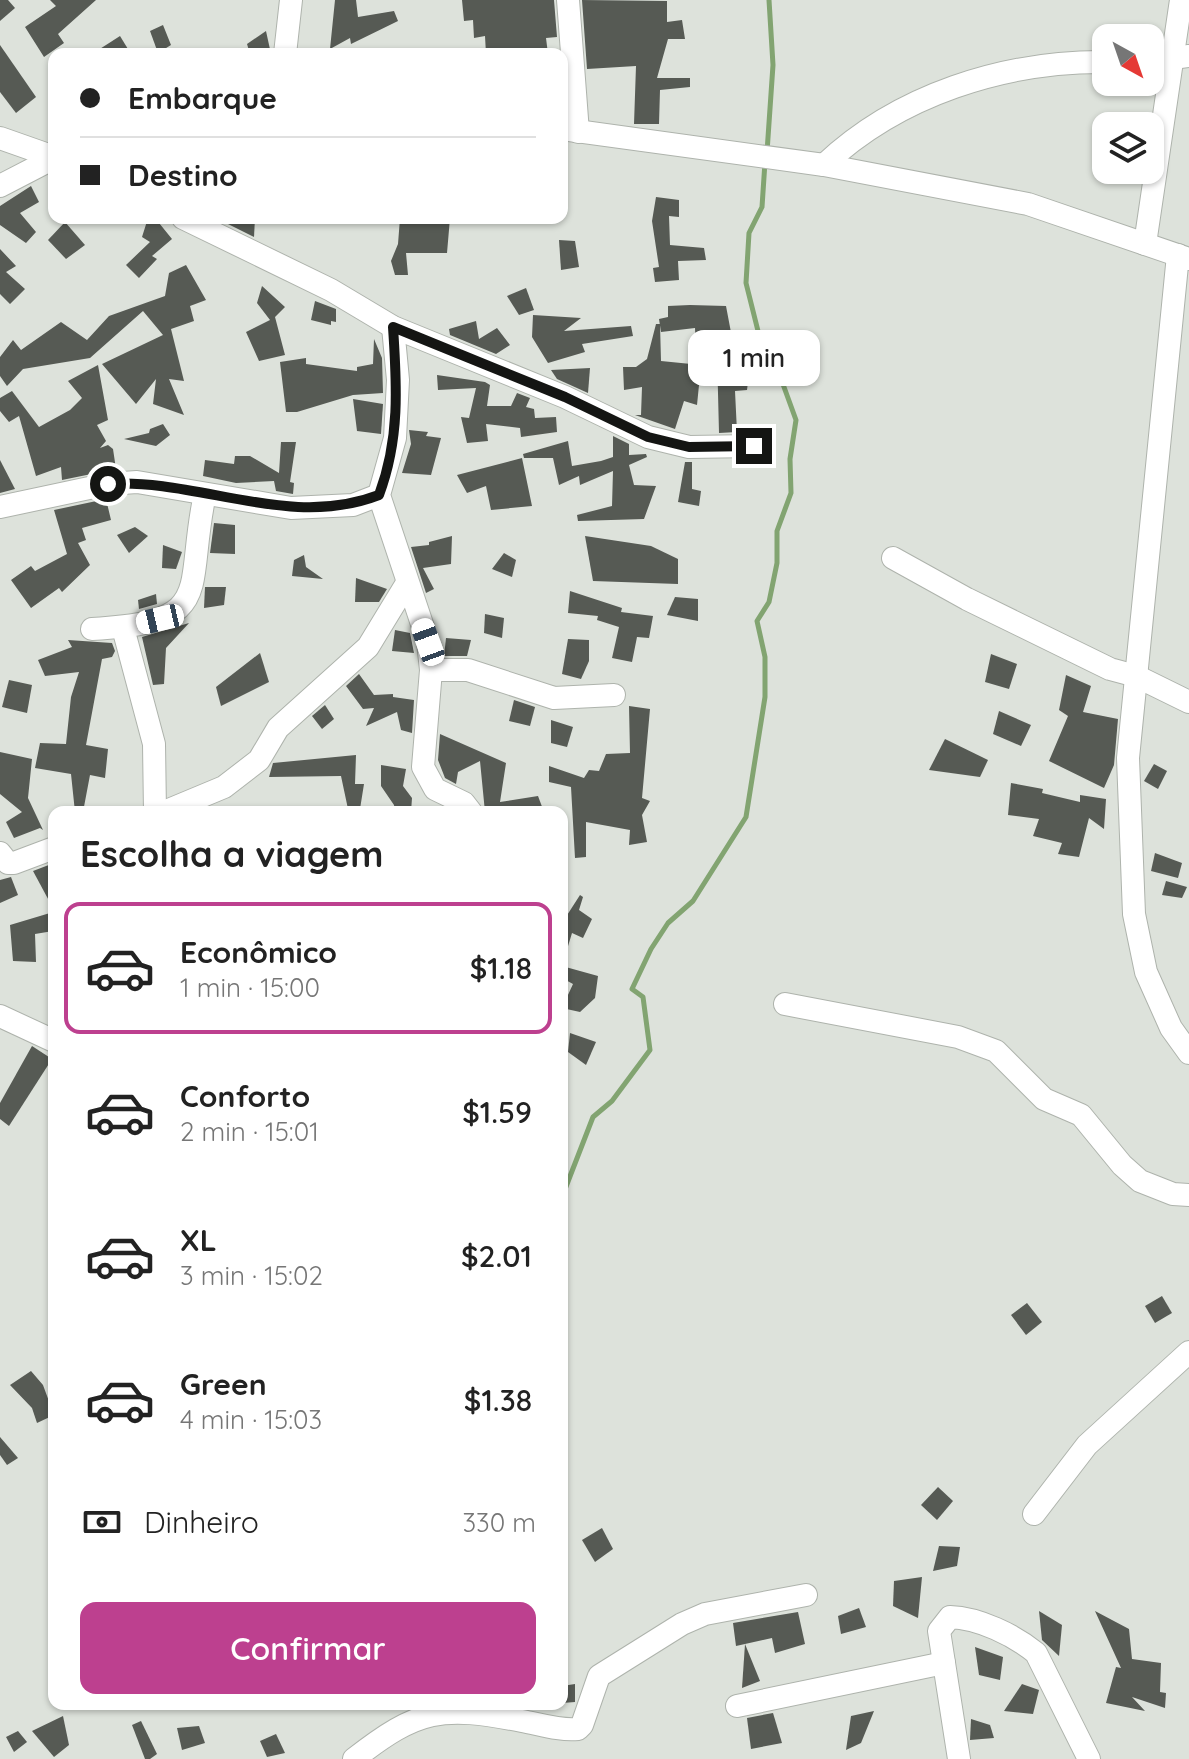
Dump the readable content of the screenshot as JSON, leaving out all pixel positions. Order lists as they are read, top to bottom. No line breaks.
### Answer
{"north":"bottom right","page":{"banner":["Embarque","Destino"],"bubble":"1 min","heading":"Escolha a viagem","list":[{"name":"Econômico","note":"1 min · 15:00","value":"$1.18"},{"name":"Conforto","note":"2 min · 15:01","value":"$1.59"},{"name":"XL","note":"3 min · 15:02","value":"$2.01"},{"name":"Green","note":"4 min · 15:03","value":"$1.38"}],"pay":["Dinheiro","330 m"],"buttons":"Confirmar"}}
